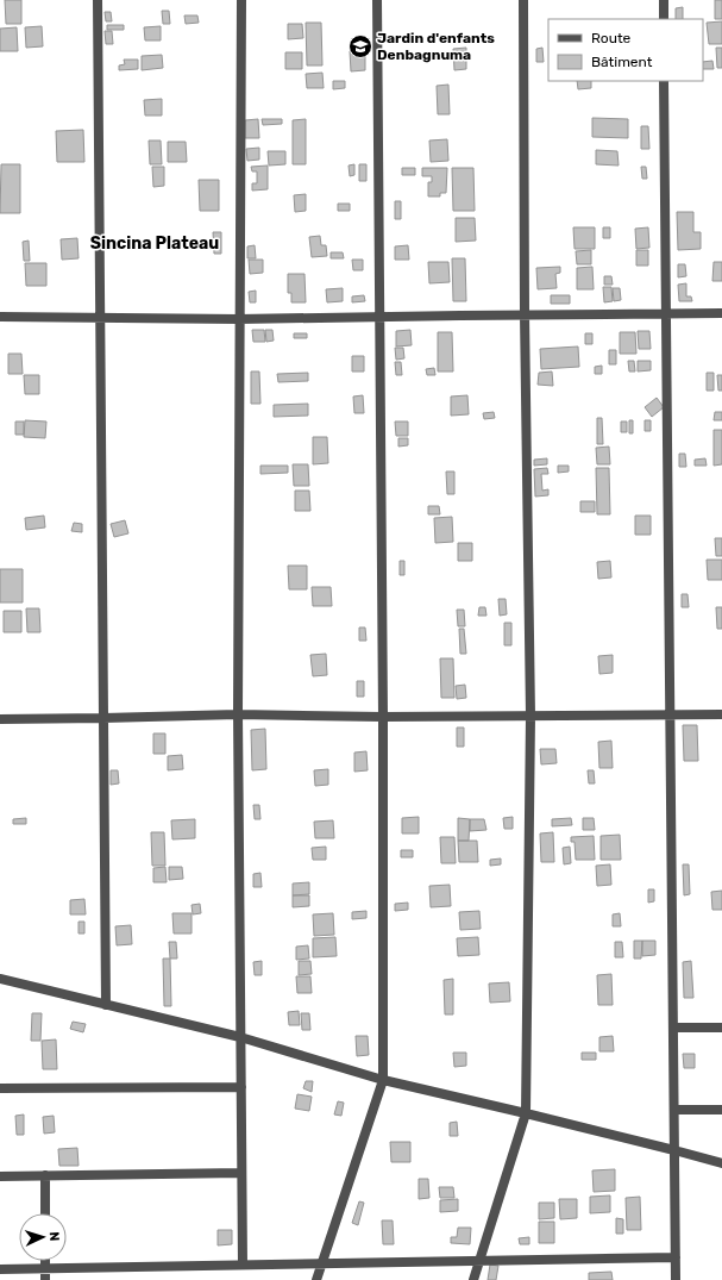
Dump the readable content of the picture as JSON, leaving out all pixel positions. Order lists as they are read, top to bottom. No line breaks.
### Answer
{"districts":["Sincina Plateau"],"places":{"school or university":["Jardin d'enfants Denbagnuma"]},"legend":["Route","Bâtiment"],"north":"right"}
